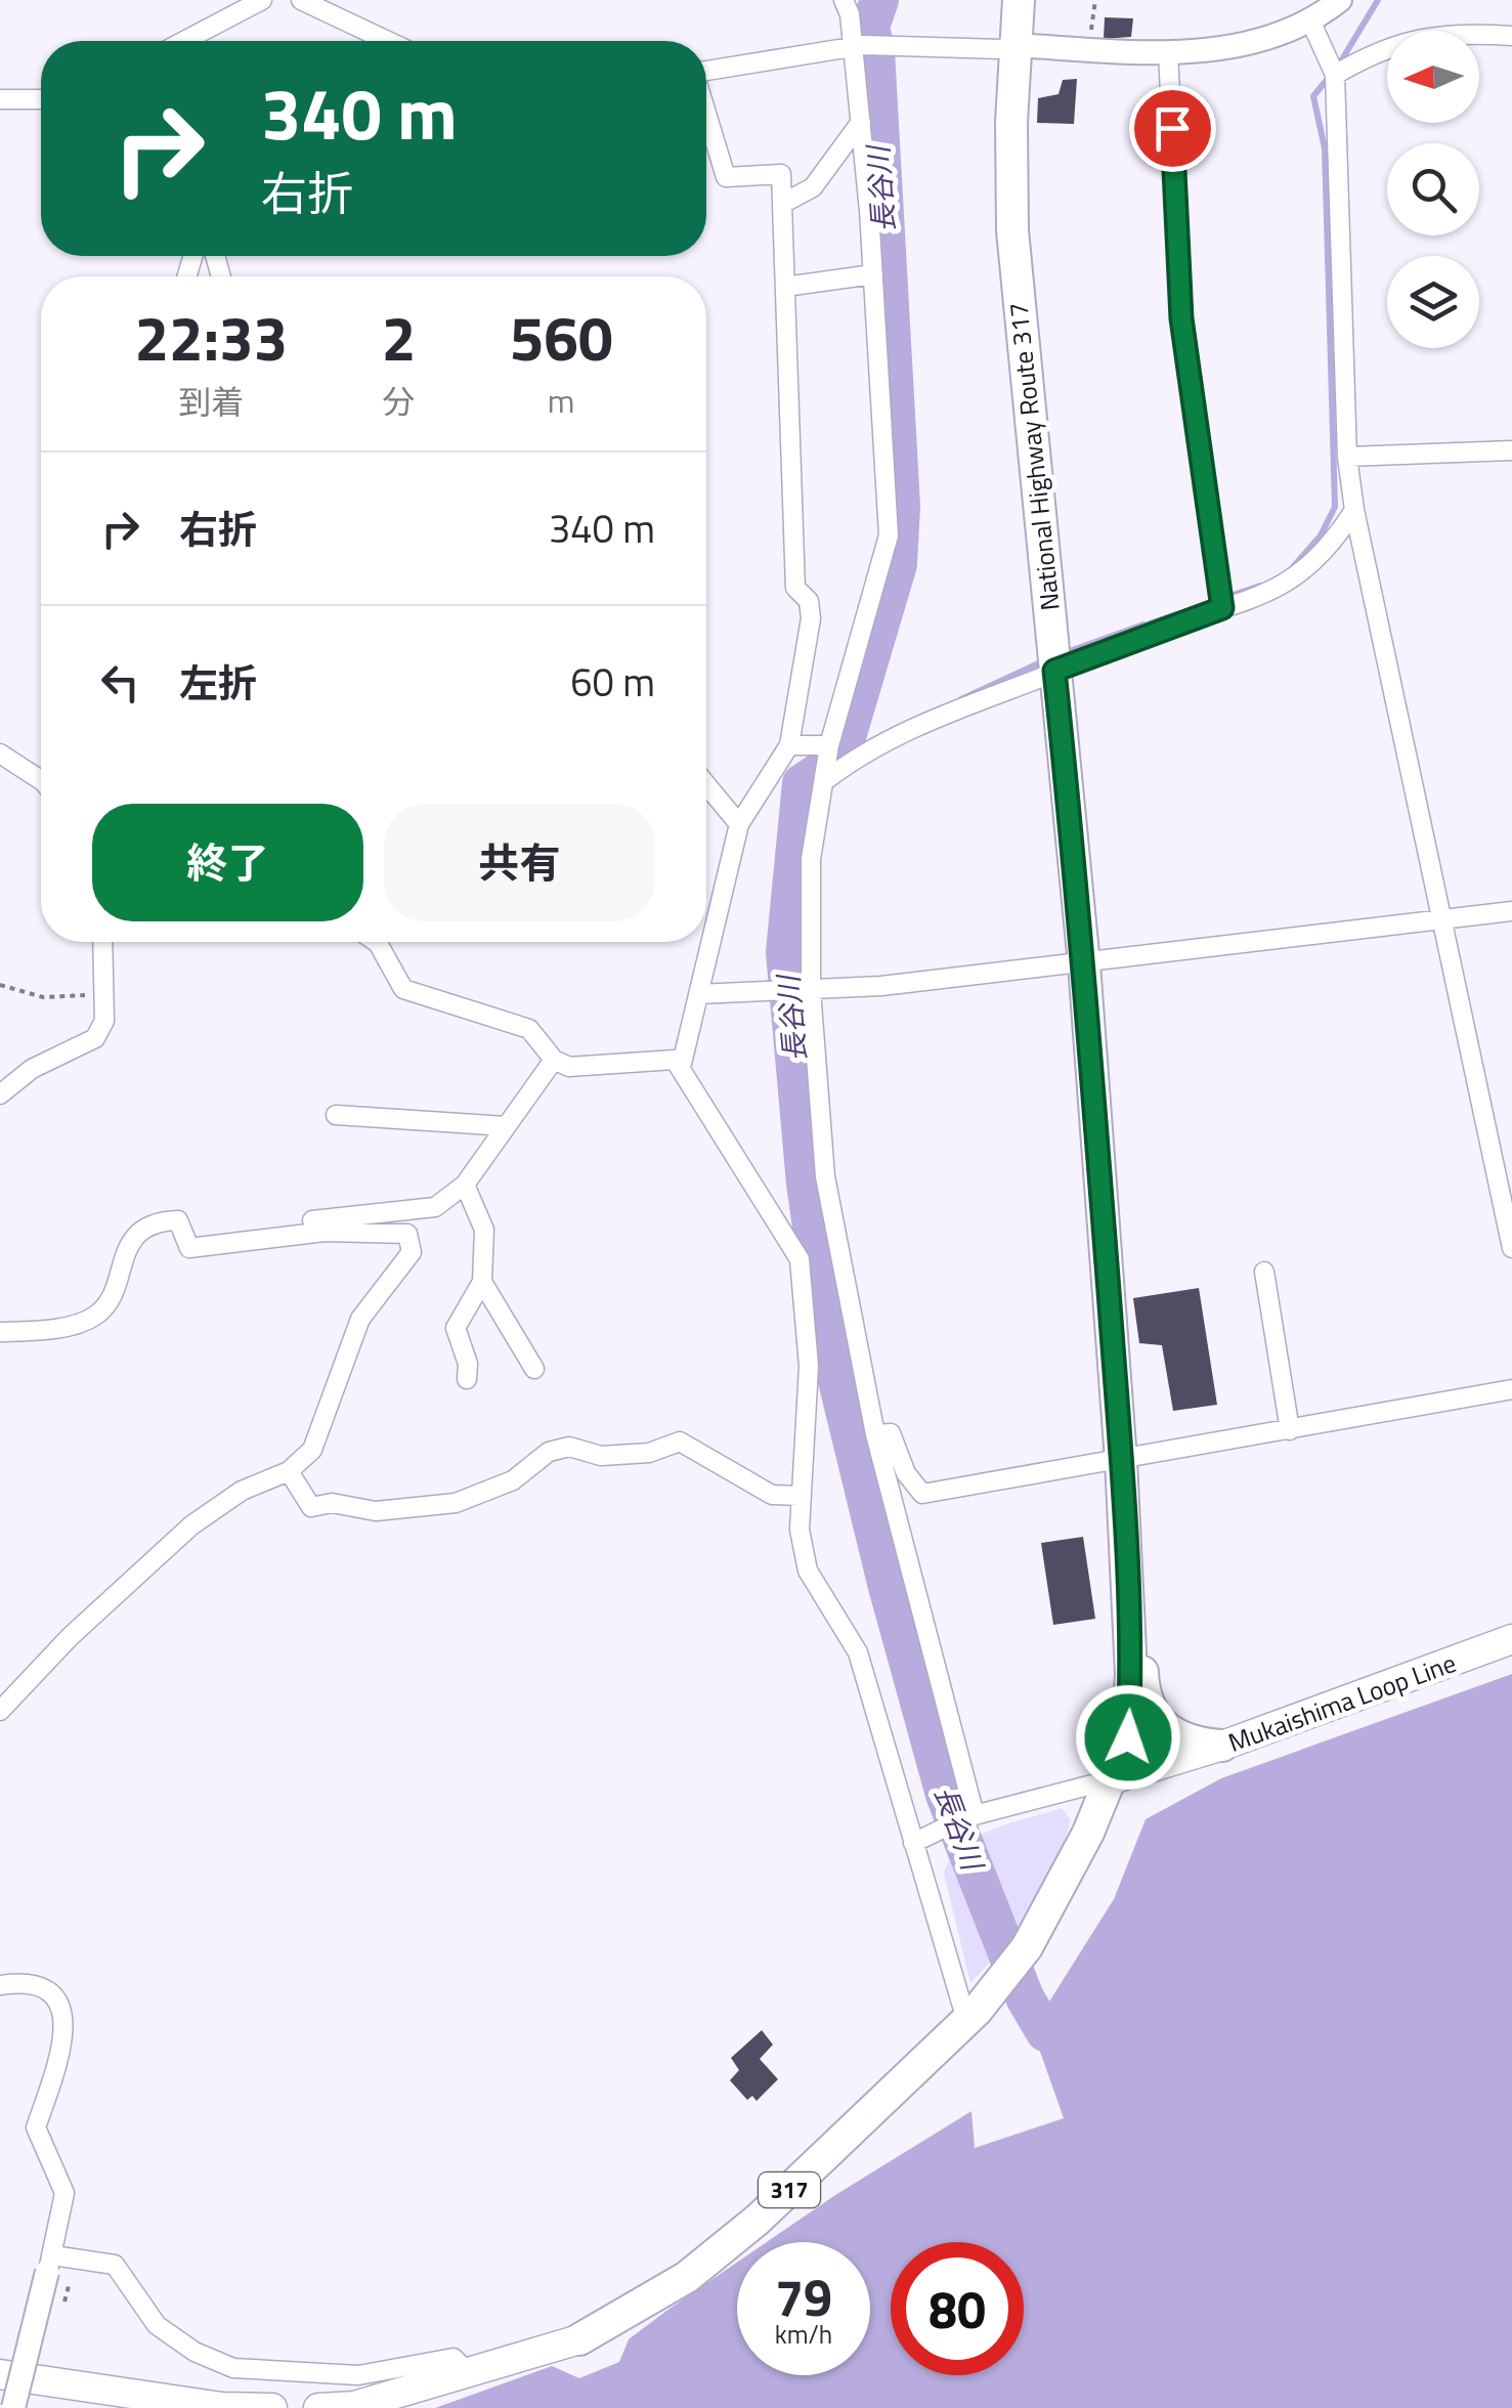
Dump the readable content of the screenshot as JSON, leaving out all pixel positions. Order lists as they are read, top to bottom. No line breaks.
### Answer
{"streets":{"highway":["National Highway Route 317","317"],"main road":["Mukaishima Loop Line"]},"crossings":[["National Highway Route 317","Mukaishima Loop Line"]],"water":["長谷川"],"north":"left","page":{"turn":["340 m","右折"],"eta":["22:33","到着","2","分","560","m"],"list":[{"name":"右折","value":"340 m"},{"name":"左折","value":"60 m"}],"buttons":["終了","共有"],"speed":"79 km/h","limit":"80"}}
